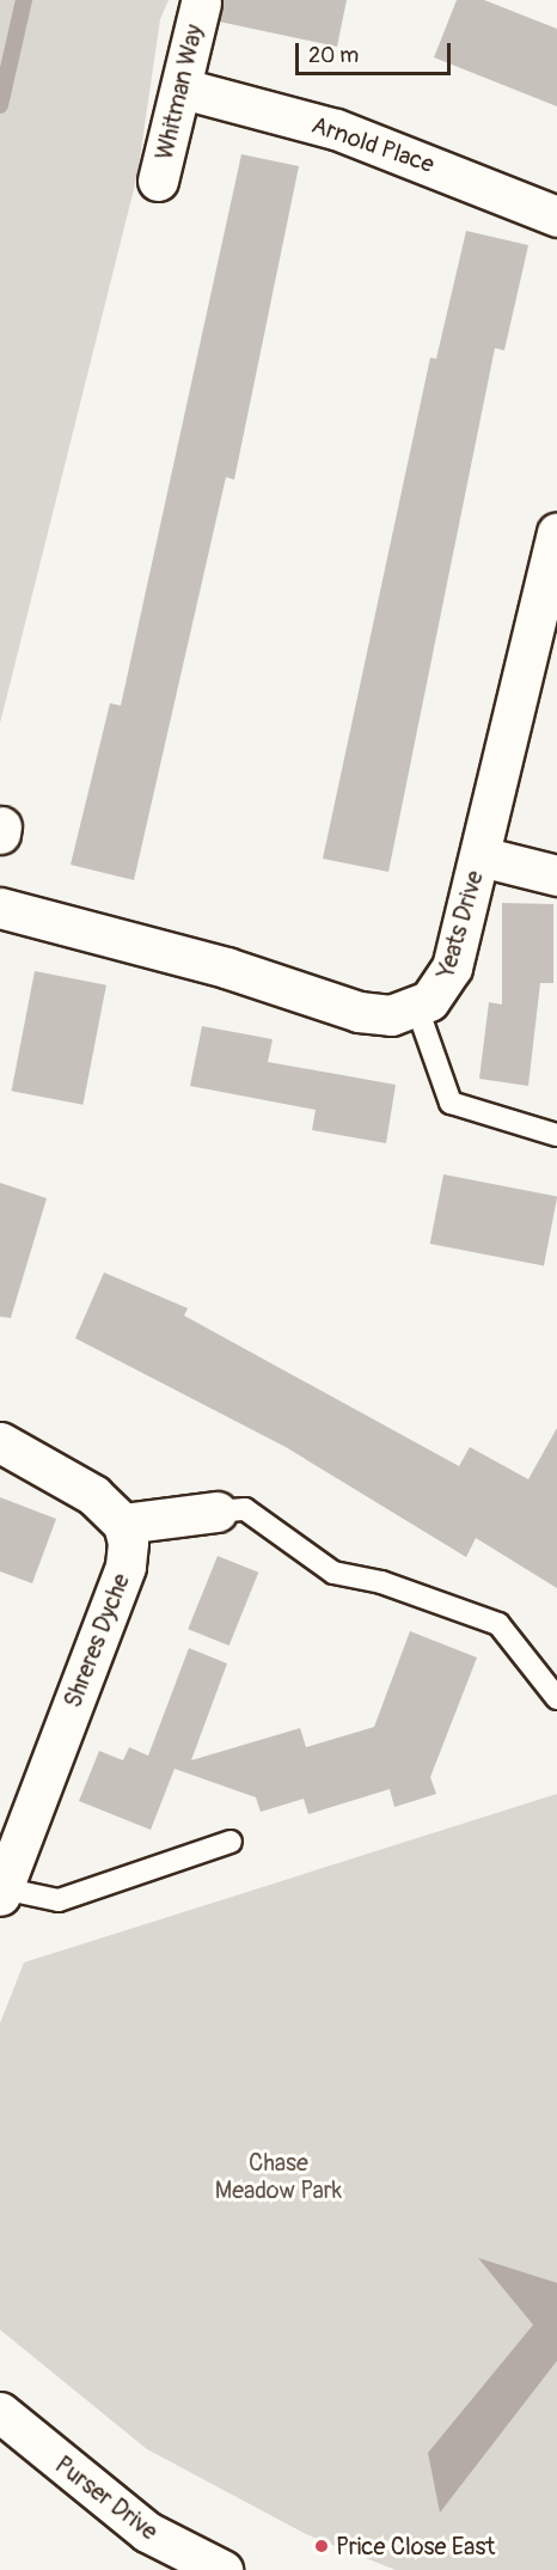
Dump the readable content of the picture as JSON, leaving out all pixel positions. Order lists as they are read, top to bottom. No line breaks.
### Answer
{"streets":{"street":["Whitman Way","Arnold Place","Yeats Drive","Shreres Dyche","Purser Drive"]},"crossings":[["Whitman Way","Arnold Place"]],"parks":["Chase Meadow Park"],"places":["Price Close East"],"scale_bar":"20 m"}
